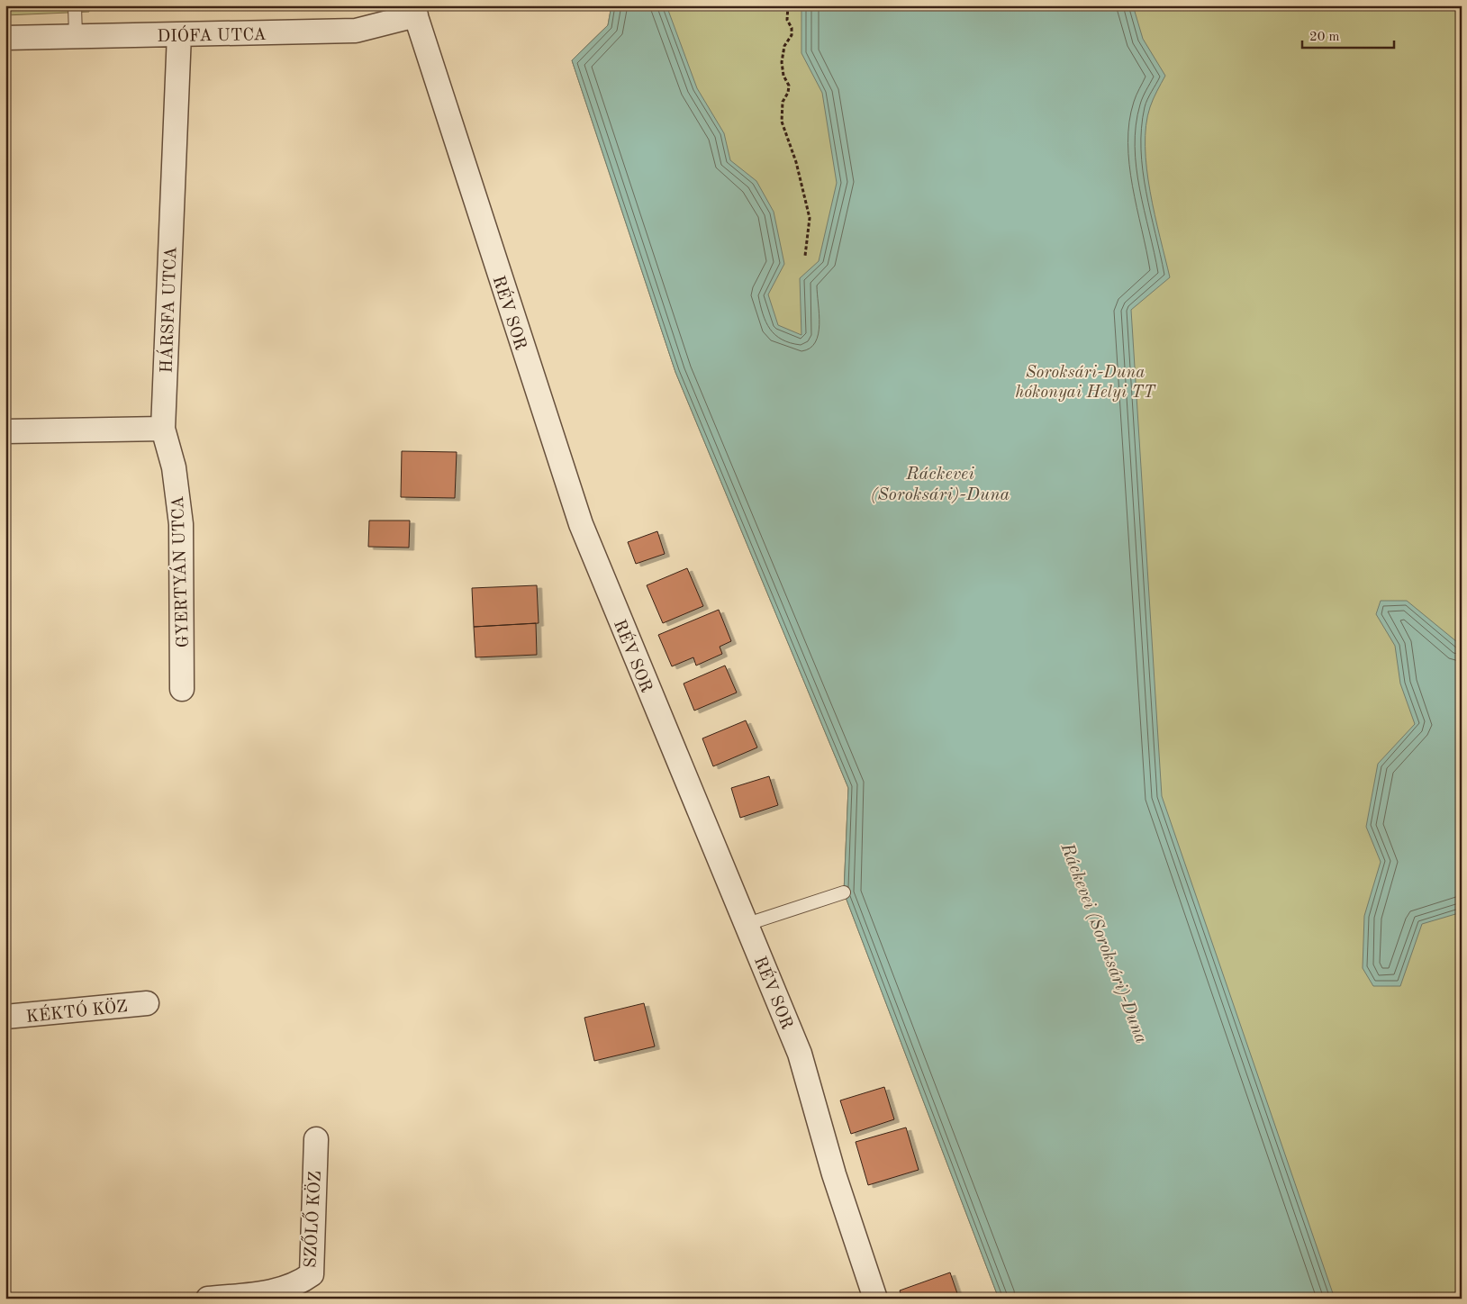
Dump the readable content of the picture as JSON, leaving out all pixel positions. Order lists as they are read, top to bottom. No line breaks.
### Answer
{"streets":{"street":["DIÓFA UTCA","HÁRSFA UTCA","RÉV SOR","GYERTYÁN UTCA","KÉKTÓ KÖZ","SZŐLŐ KÖZ"]},"crossings":[["DIÓFA UTCA","HÁRSFA UTCA"],["DIÓFA UTCA","RÉV SOR"],["HÁRSFA UTCA","GYERTYÁN UTCA"]],"water":["Ráckevei (Soroksári)-Duna"],"parks":["Soroksári-Duna hókonyai Helyi TT"],"scale_bar":"20 m"}
